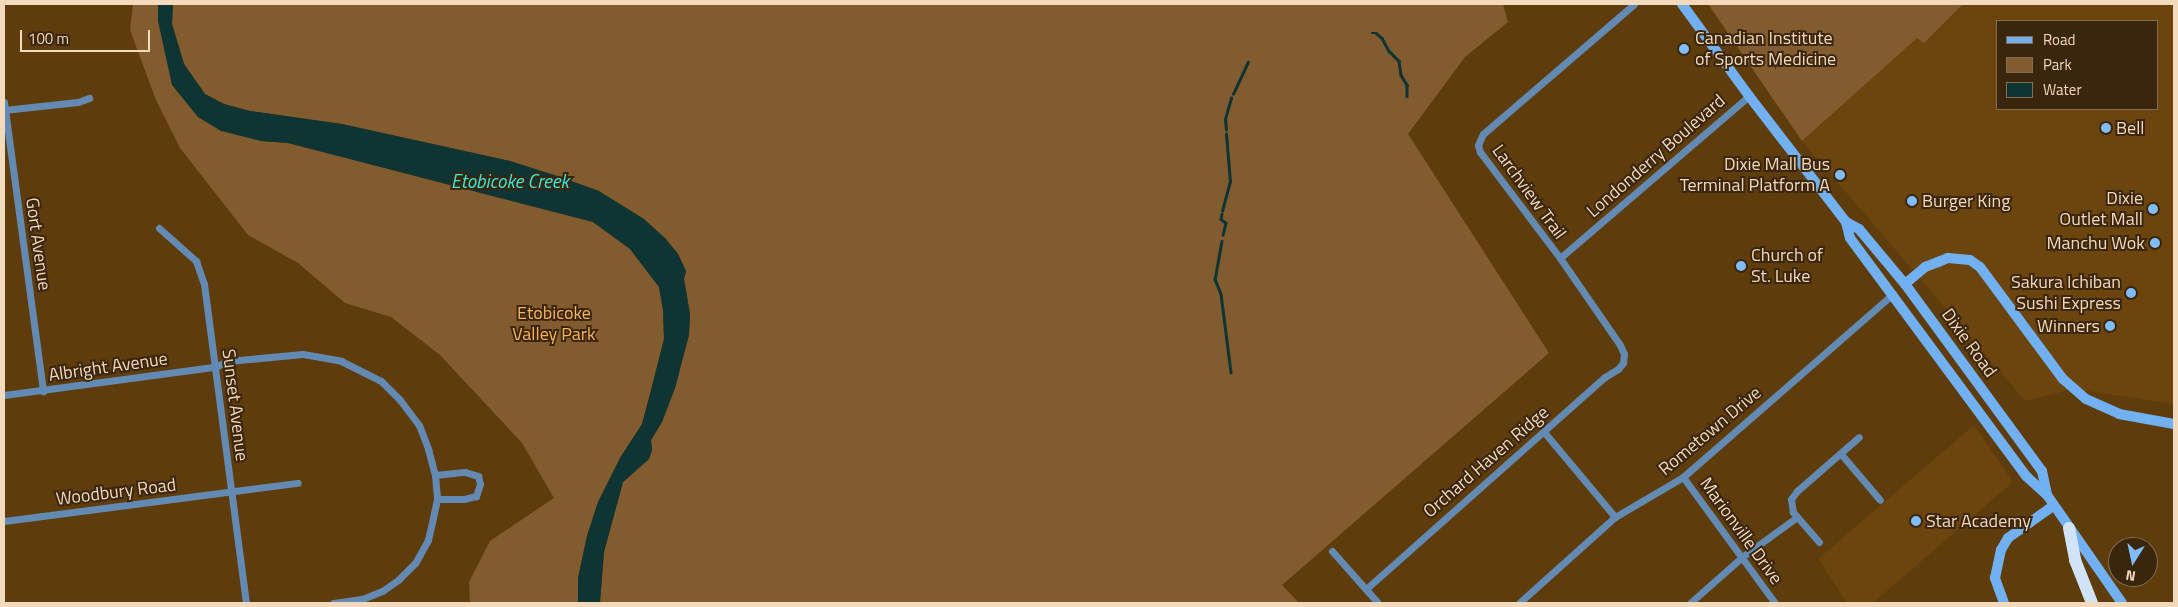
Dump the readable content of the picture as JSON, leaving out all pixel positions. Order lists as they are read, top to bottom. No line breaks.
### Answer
{"streets":{"main road":["Dixie Road"],"street":["Londonderry Boulevard","Larchview Trail","Gort Avenue","Albright Avenue","Sunset Avenue","Rometown Drive","Orchard Haven Ridge","Woodbury Road","Marionville Drive"]},"crossings":[["Londonderry Boulevard","Larchview Trail"],["Londonderry Boulevard","Dixie Road"],["Larchview Trail","Orchard Haven Ridge"],["Gort Avenue","Albright Avenue"],["Dixie Road","Rometown Drive"],["Albright Avenue","Sunset Avenue"],["Sunset Avenue","Woodbury Road"],["Rometown Drive","Marionville Drive"]],"water":["Etobicoke Creek"],"parks":["Etobicoke Valley Park"],"places":["Canadian Institute of Sports Medicine","Bell","Dixie Mall Bus Terminal Platform A","Burger King","Dixie Outlet Mall","Manchu Wok","Church of St. Luke","Sakura Ichiban Sushi Express","Winners","Star Academy"],"legend":["Road","Park","Water"],"scale_bar":"100 m","north":"bottom"}
